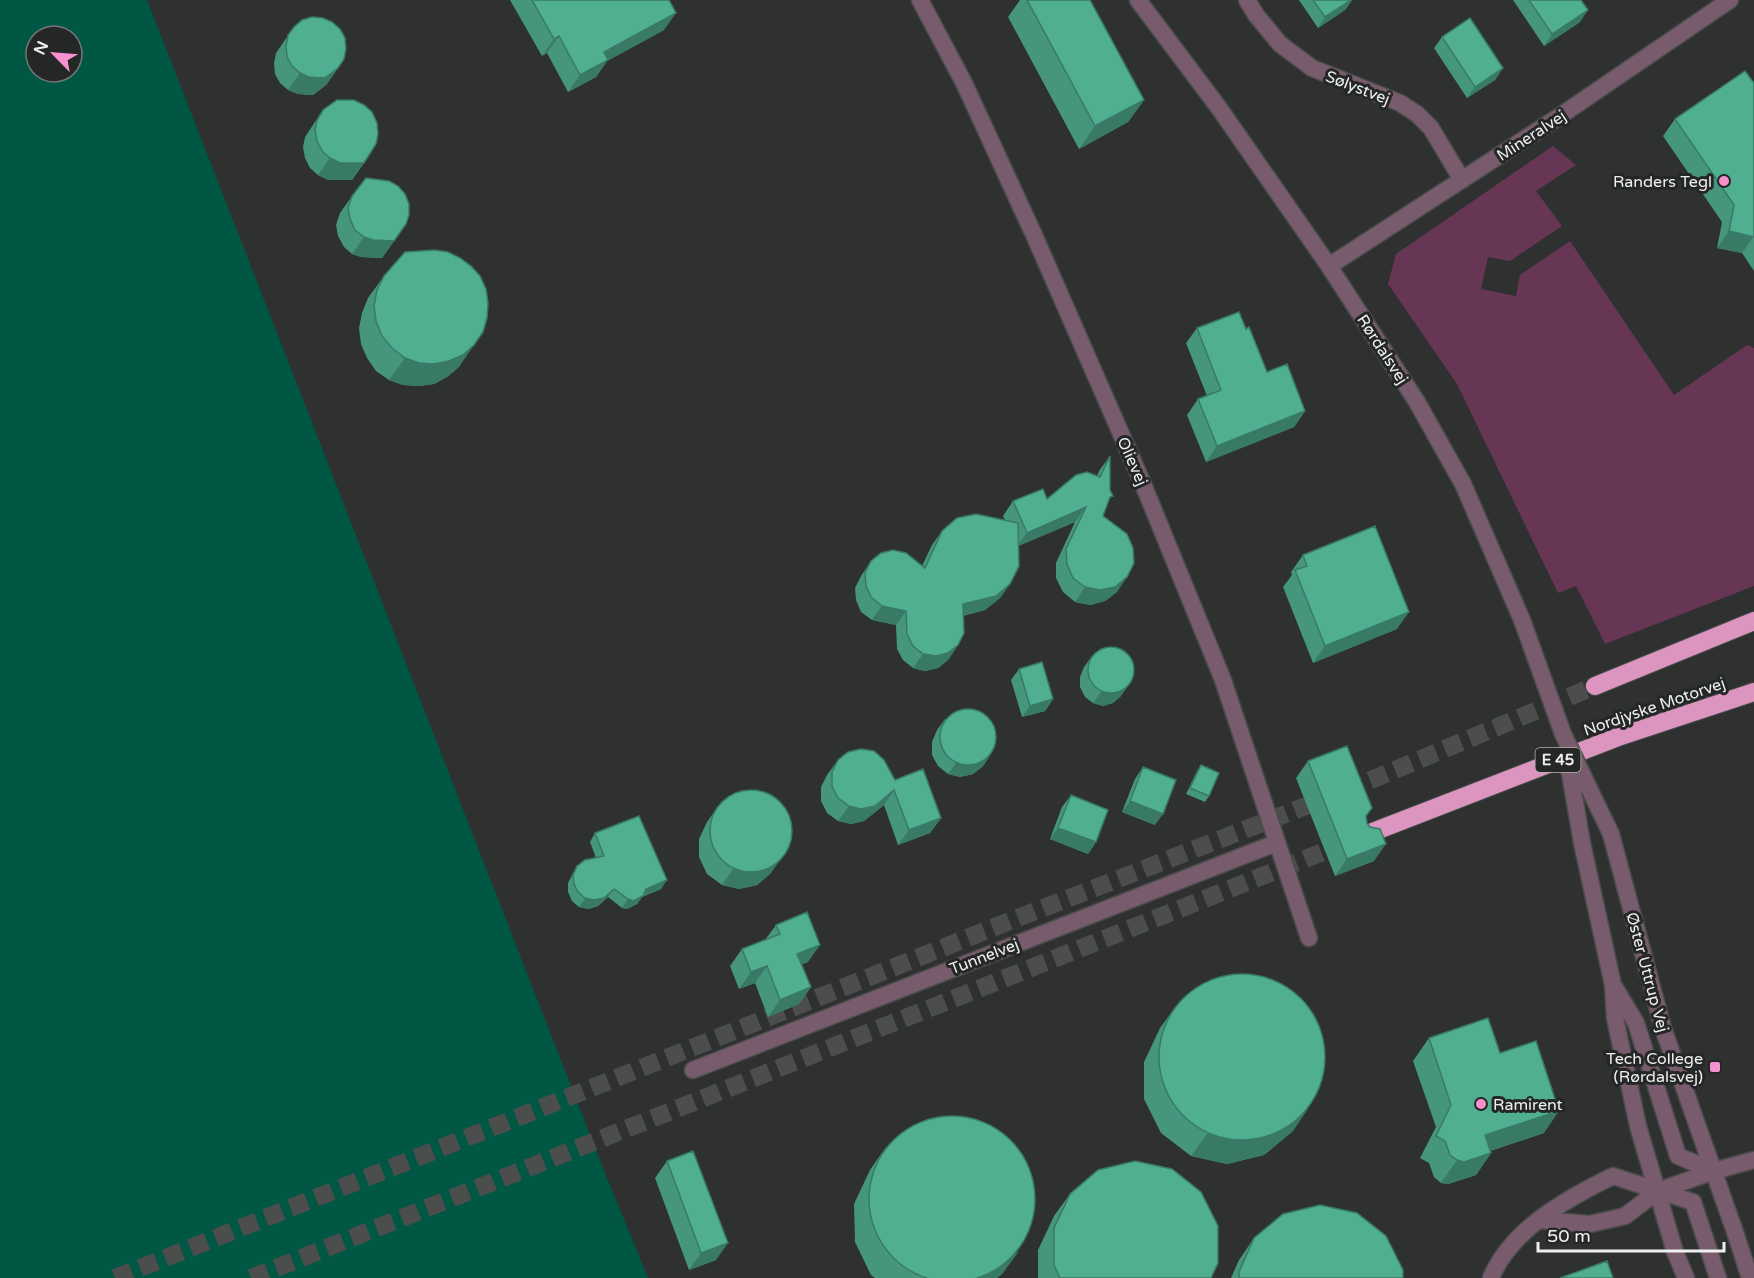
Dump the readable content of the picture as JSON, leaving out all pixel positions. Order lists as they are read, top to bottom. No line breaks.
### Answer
{"streets":{"highway":["Nordjyske Motorvej","E 45"],"street":["Sølystvej","Mineralvej","Rørdalsvej","Olievej","Tunnelvej","Øster Uttrup Vej"]},"crossings":[["Sølystvej","Mineralvej"],["Mineralvej","Rørdalsvej"],["Rørdalsvej","Øster Uttrup Vej"],["Olievej","Tunnelvej"]],"places":{"other":["Randers Tegl","Ramirent"],"transit":["Tech College (Rørdalsvej)"]},"scale_bar":"50 m","north":"top left"}
